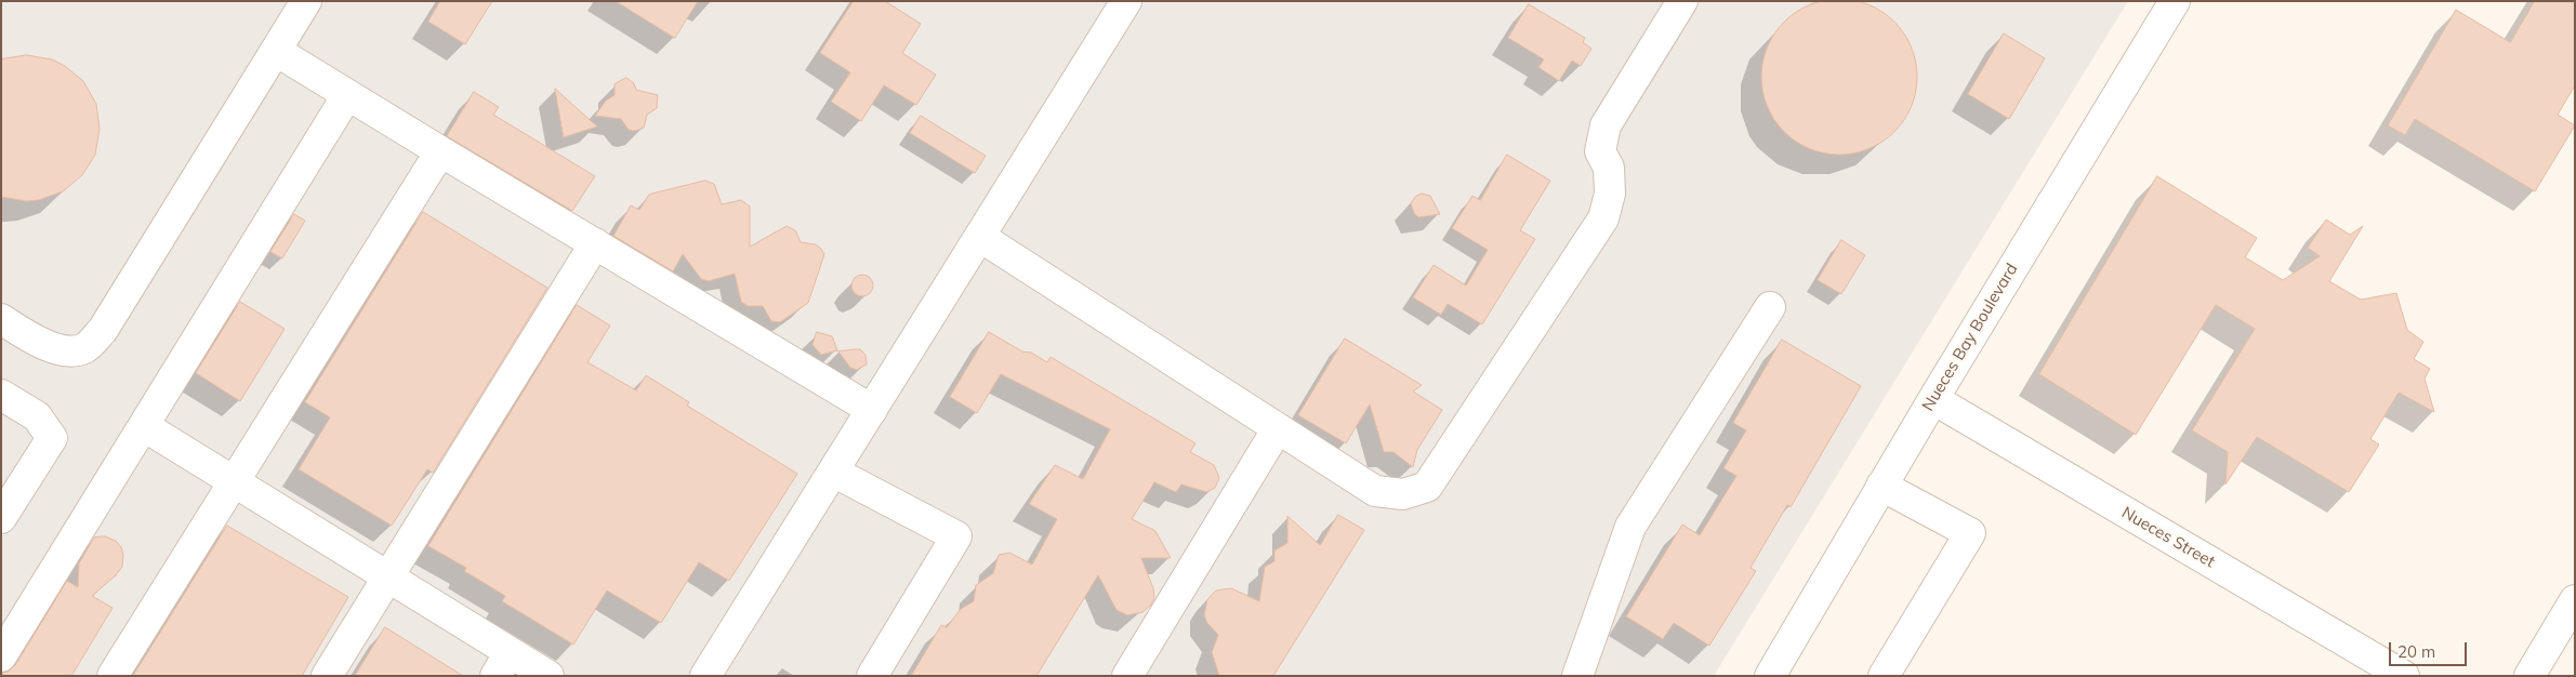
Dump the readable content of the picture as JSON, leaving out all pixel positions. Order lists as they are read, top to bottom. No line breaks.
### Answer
{"streets":{"street":["Nueces Bay Boulevard","Nueces Street"]},"crossings":[["Nueces Bay Boulevard","Nueces Street"]],"scale_bar":"20 m"}
